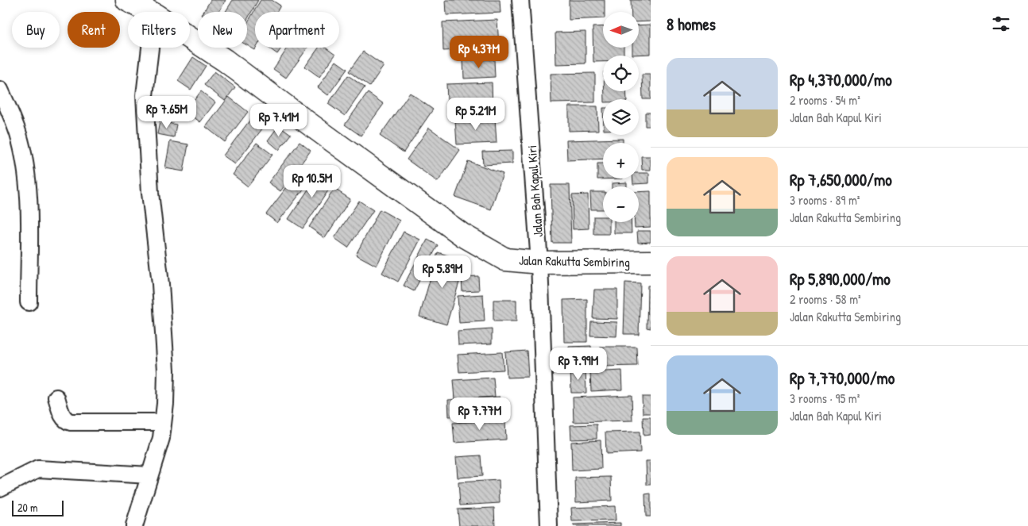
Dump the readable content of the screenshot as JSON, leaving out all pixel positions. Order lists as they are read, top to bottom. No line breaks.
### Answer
{"streets":{"main road":["Jalan Rakutta Sembiring"],"street":["Jalan Bah Kapul Kiri"]},"crossings":[["Jalan Bah Kapul Kiri","Jalan Rakutta Sembiring"]],"scale_bar":"20 m","north":"left","page":{"heading":"8 homes","map_buttons":["+","−"],"chip":["Buy","Rent","Filters","New","Apartment"],"price":["Rp 4.37M","Rp 7.65M","Rp 5.21M","Rp 7.41M","Rp 10.5M","Rp 5.89M","Rp 7.99M","Rp 7.77M"],"list":[{"name":"Rp 4,370,000/mo","note":"2 rooms · 54 m² · Jalan Bah Kapul Kiri"},{"name":"Rp 7,650,000/mo","note":"3 rooms · 89 m² · Jalan Rakutta Sembiring"},{"name":"Rp 5,890,000/mo","note":"2 rooms · 58 m² · Jalan Rakutta Sembiring"},{"name":"Rp 7,770,000/mo","note":"3 rooms · 95 m² · Jalan Bah Kapul Kiri"}],"scale":"20 m"}}
